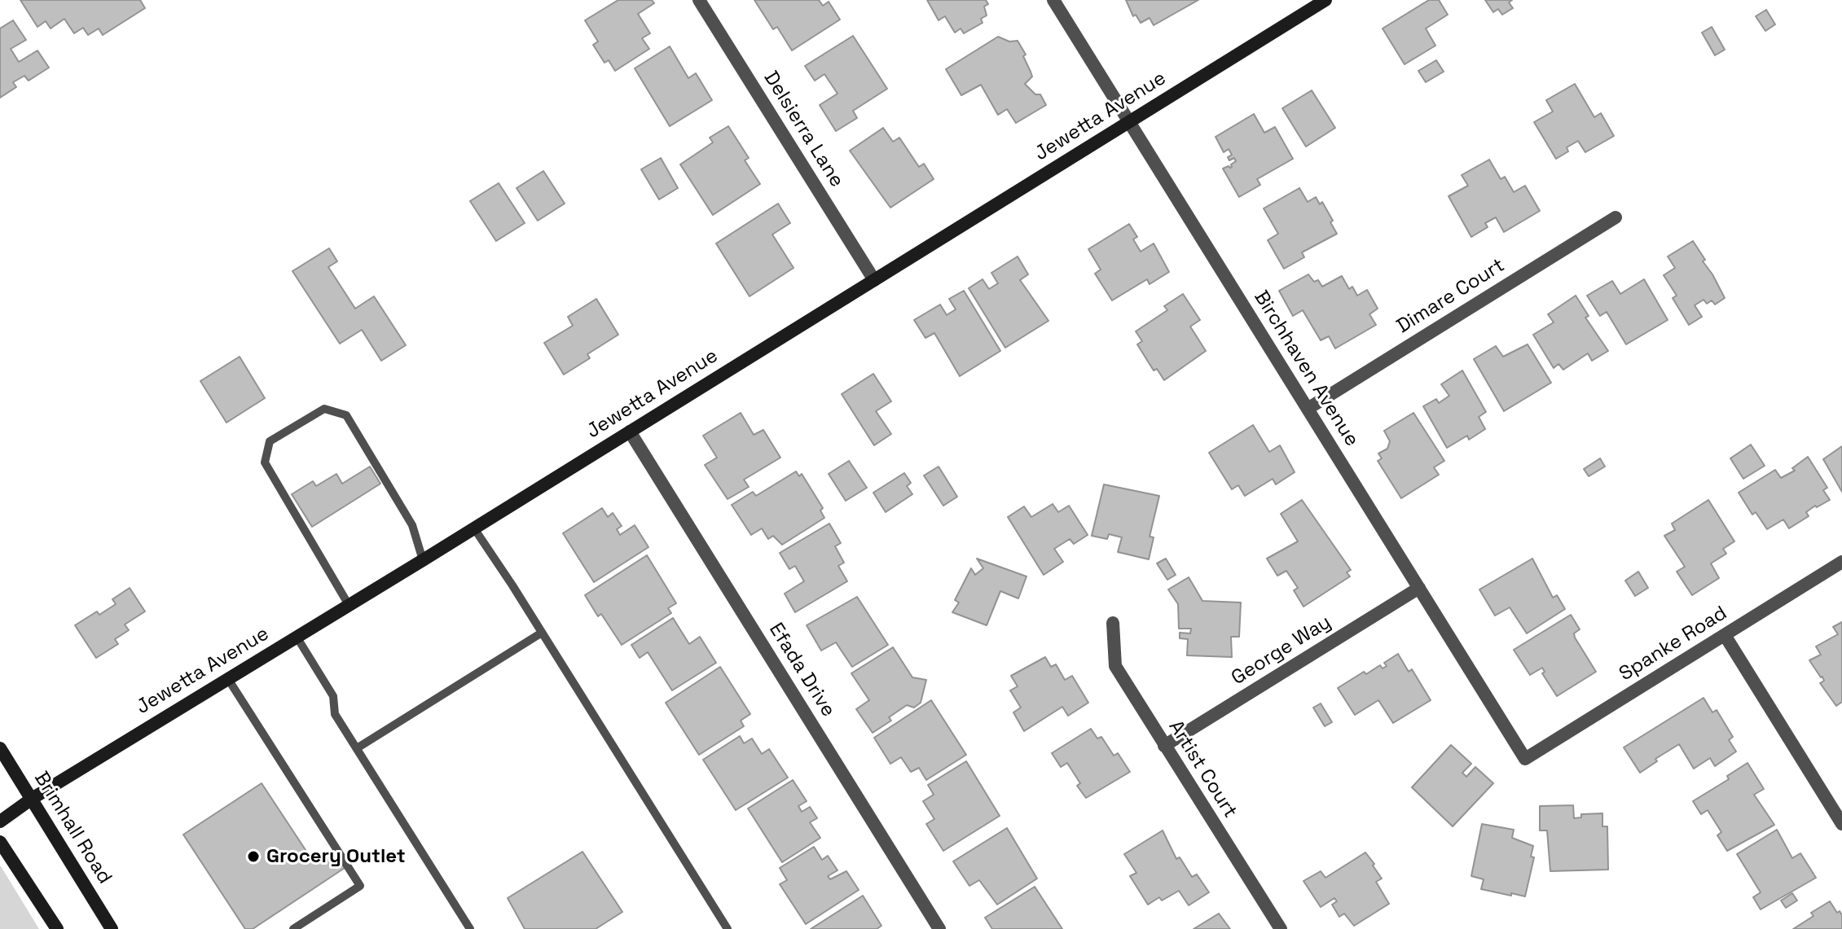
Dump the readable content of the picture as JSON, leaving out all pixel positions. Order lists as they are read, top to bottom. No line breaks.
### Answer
{"streets":{"street":["Jewetta Avenue","Delsierra Lane","Dimare Court","Birchhaven Avenue","Spanke Road","George Way","Efada Drive","Artist Court","Brimhall Road"]},"crossings":[["Jewetta Avenue","Delsierra Lane"],["Jewetta Avenue","Birchhaven Avenue"],["Jewetta Avenue","Efada Drive"],["Jewetta Avenue","Brimhall Road"],["Dimare Court","Birchhaven Avenue"],["Birchhaven Avenue","Spanke Road"],["Birchhaven Avenue","George Way"],["George Way","Artist Court"]],"places":["Grocery Outlet"]}
